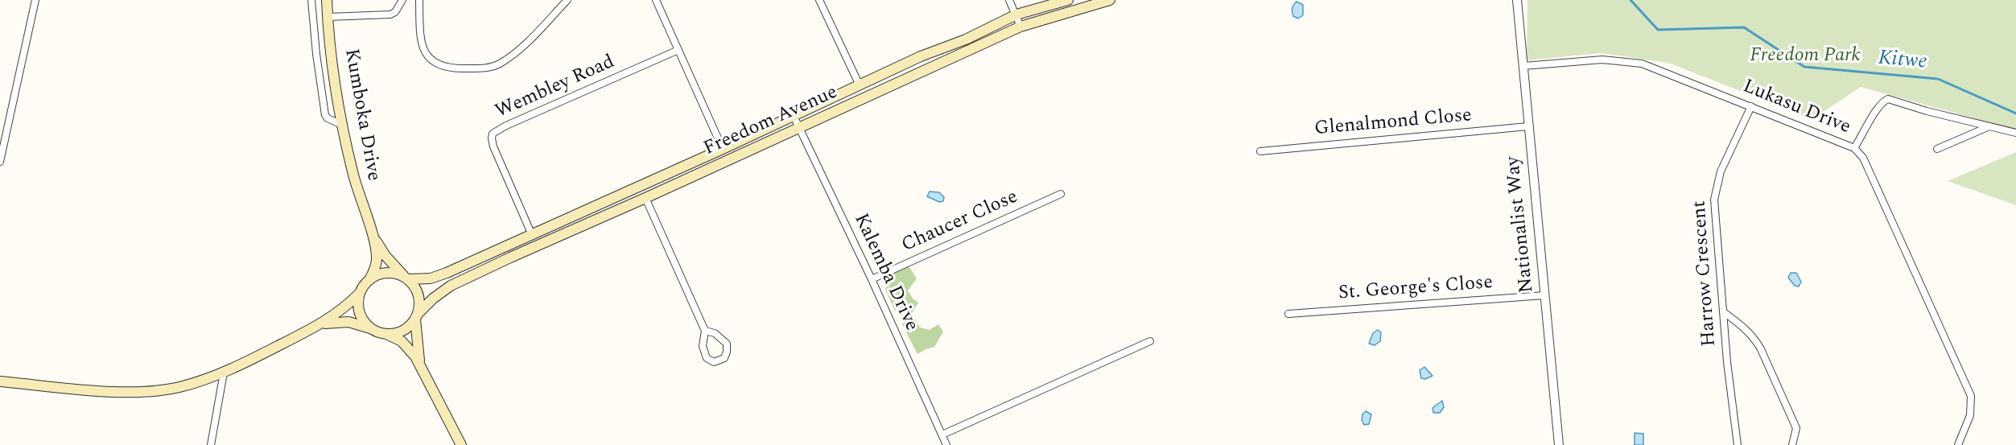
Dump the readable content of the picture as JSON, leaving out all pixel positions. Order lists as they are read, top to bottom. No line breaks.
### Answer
{"streets":{"main road":["Kumboka Drive","Freedom Avenue"],"street":["Wembley Road","Lukasu Drive","Glenalmond Close","Chaucer Close","Nationalist Way","Kalemba Drive","Harrow Crescent","St. George's Close"]},"crossings":[["Wembley Road","Freedom Avenue"],["Lukasu Drive","Nationalist Way"],["Lukasu Drive","Harrow Crescent"],["Kumboka Drive","Freedom Avenue"],["Freedom Avenue","Kalemba Drive"],["Glenalmond Close","Nationalist Way"],["Chaucer Close","Kalemba Drive"],["Nationalist Way","St. George's Close"]],"water":["Kitwe"],"parks":["Freedom Park"]}
